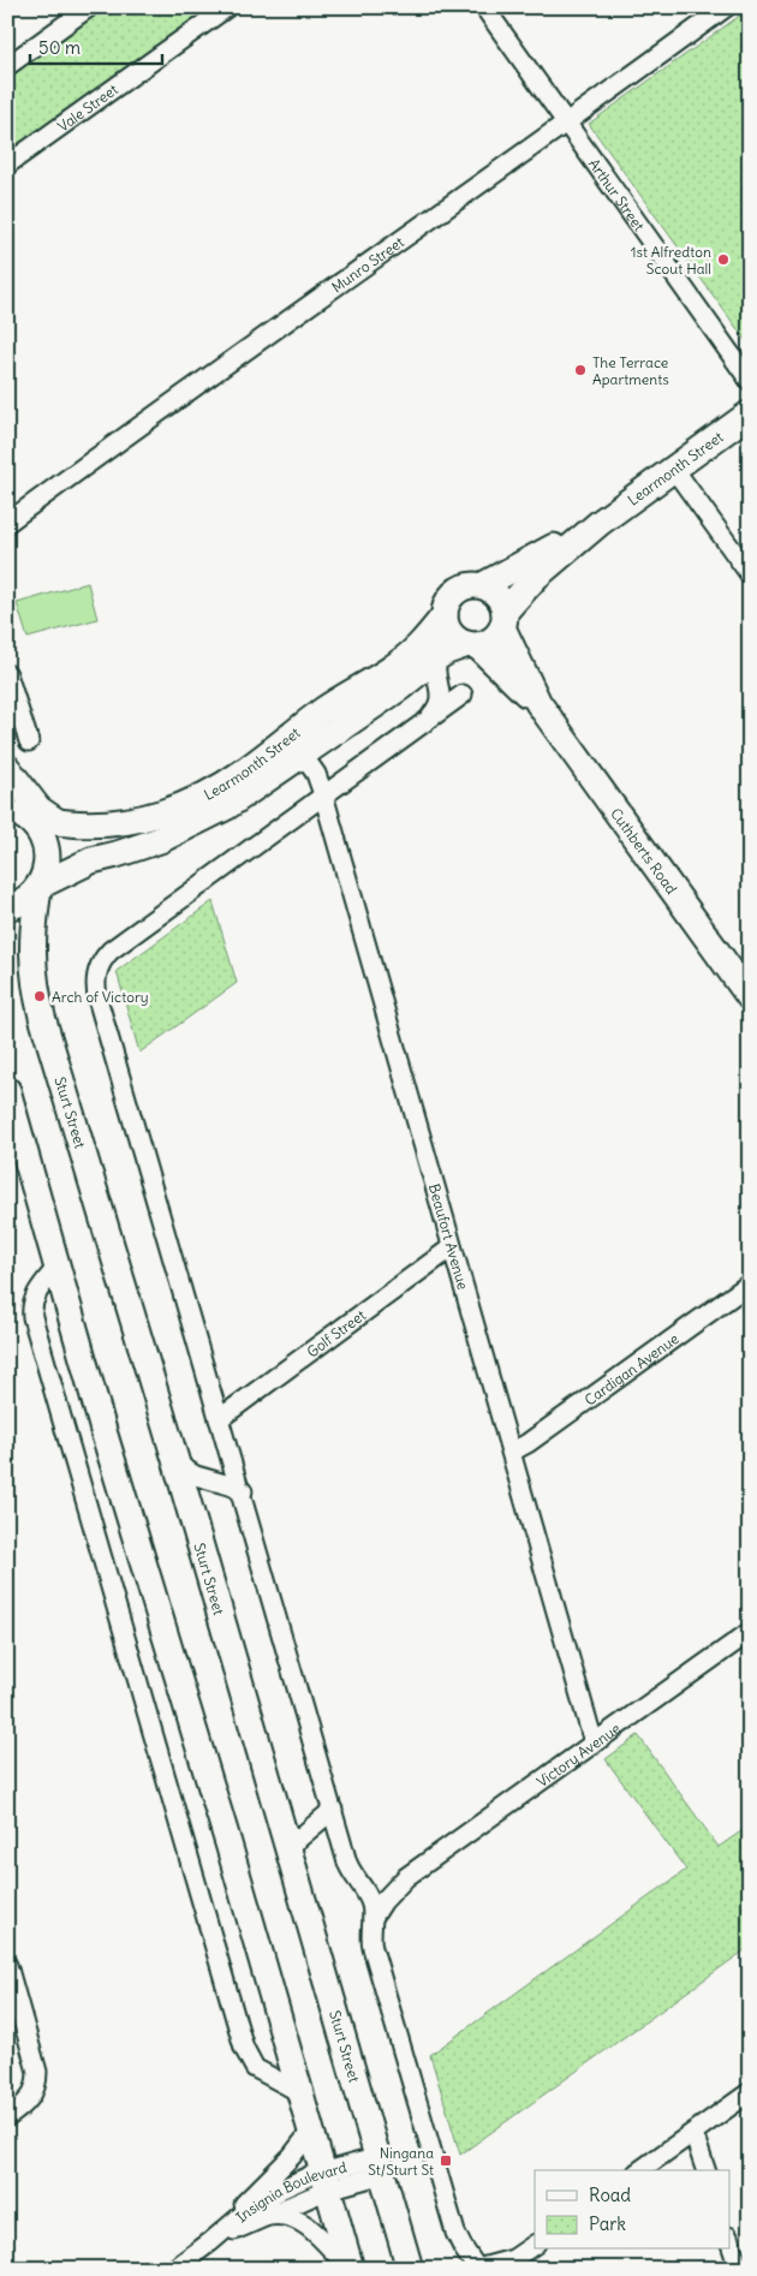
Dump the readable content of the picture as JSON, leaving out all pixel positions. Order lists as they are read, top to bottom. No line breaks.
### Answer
{"streets":{"main road":["Learmonth Street","Cuthberts Road","Sturt Street"],"street":["Vale Street","Arthur Street","Munro Street","Beaufort Avenue","Golf Street","Cardigan Avenue","Victory Avenue","Insignia Boulevard"]},"crossings":[["Arthur Street","Munro Street"],["Learmonth Street","Cuthberts Road"],["Learmonth Street","Sturt Street"],["Learmonth Street","Beaufort Avenue"],["Sturt Street","Insignia Boulevard"],["Beaufort Avenue","Golf Street"],["Beaufort Avenue","Cardigan Avenue"],["Beaufort Avenue","Victory Avenue"]],"places":{"other":["1st Alfredton Scout Hall","The Terrace Apartments","Arch of Victory"],"transit":["Ningana St/Sturt St"]},"legend":["Road","Park"],"scale_bar":"50 m"}
